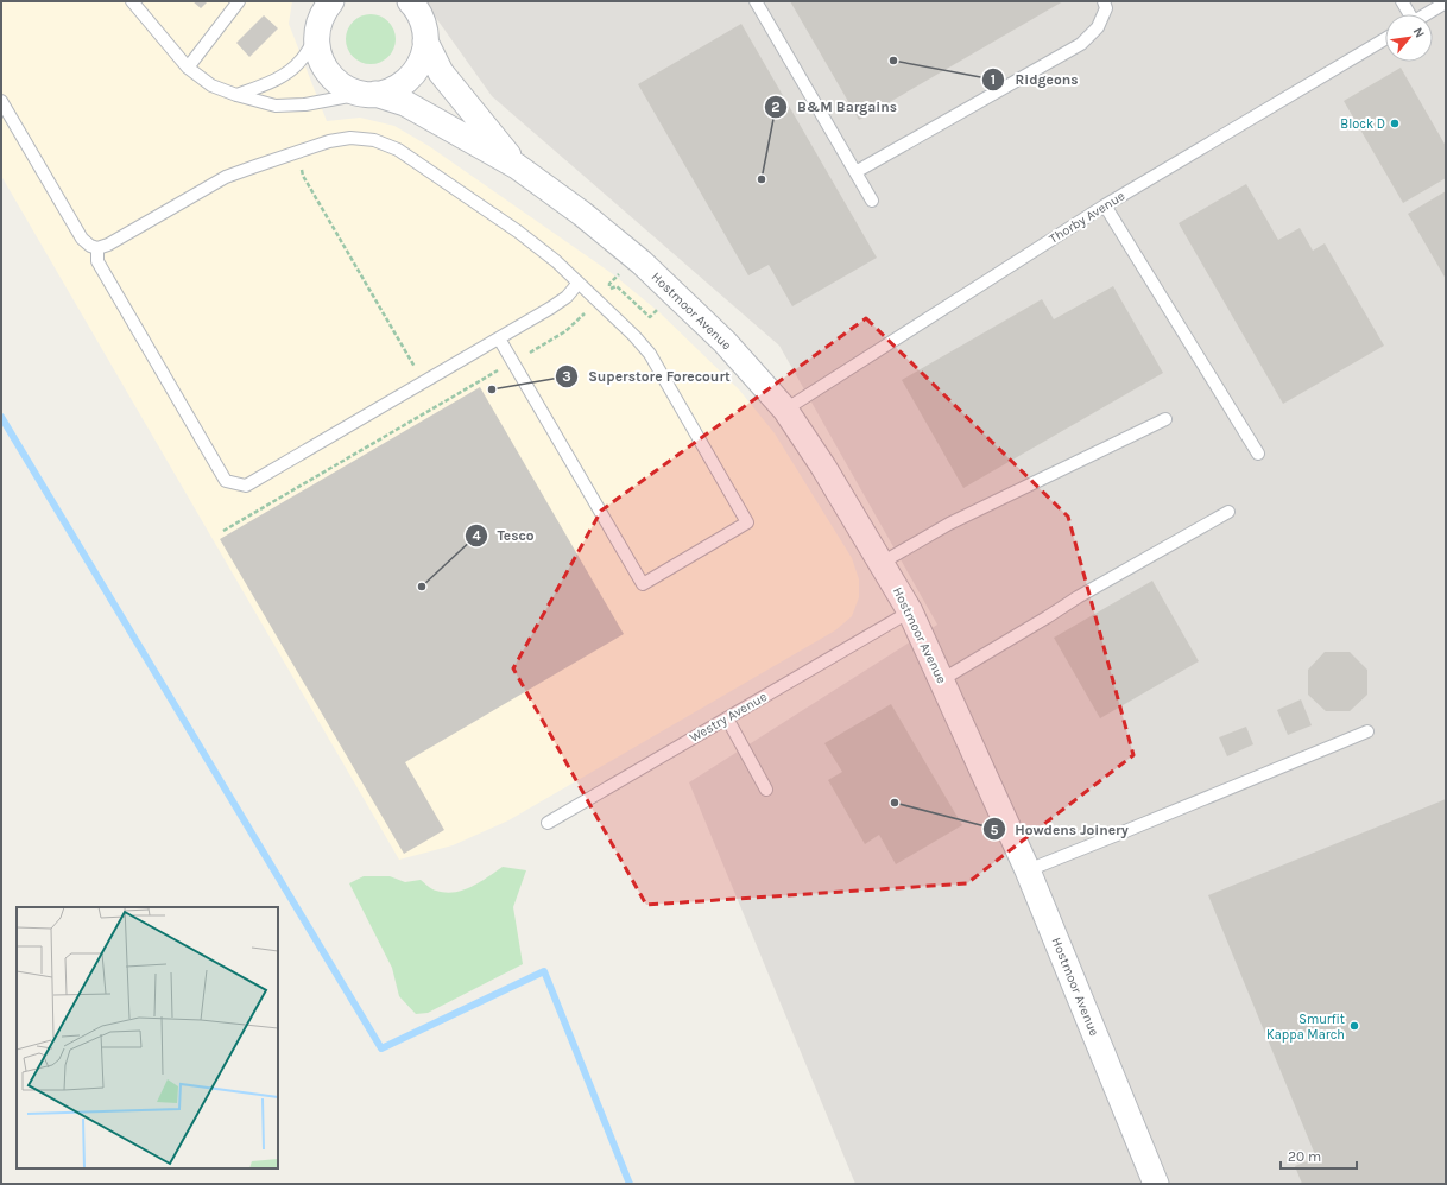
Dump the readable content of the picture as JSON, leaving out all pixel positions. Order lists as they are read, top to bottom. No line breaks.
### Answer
{"streets":{"street":["Hostmoor Avenue"],"lane":["Thorby Avenue","Westry Avenue"]},"crossings":[["Thorby Avenue","Hostmoor Avenue"],["Hostmoor Avenue","Westry Avenue"]],"places":["Ridgeons","Block D","B&M Bargains","Superstore Forecourt","Tesco","Howdens Joinery","Smurfit Kappa March"],"scale_bar":"20 m","north":"top right"}
